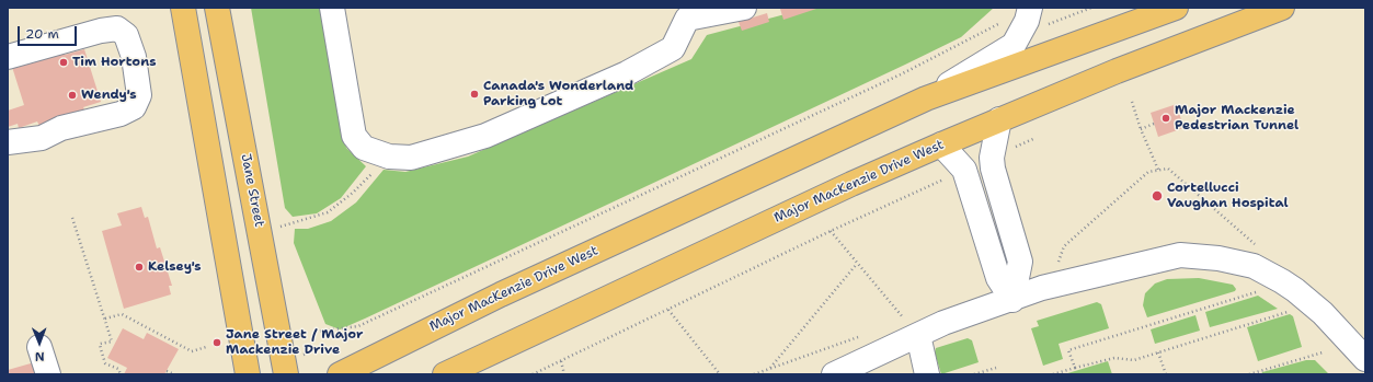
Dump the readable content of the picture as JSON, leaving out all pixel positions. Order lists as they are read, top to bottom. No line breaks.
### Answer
{"streets":{"main road":["Major MacKenzie Drive West","Jane Street"]},"places":["Tim Hortons","Canada's Wonderland Parking Lot","Wendy's","Major Mackenzie Pedestrian Tunnel","Cortellucci Vaughan Hospital","Kelsey's","Jane Street / Major Mackenzie Drive"],"scale_bar":"20 m","north":"bottom"}
